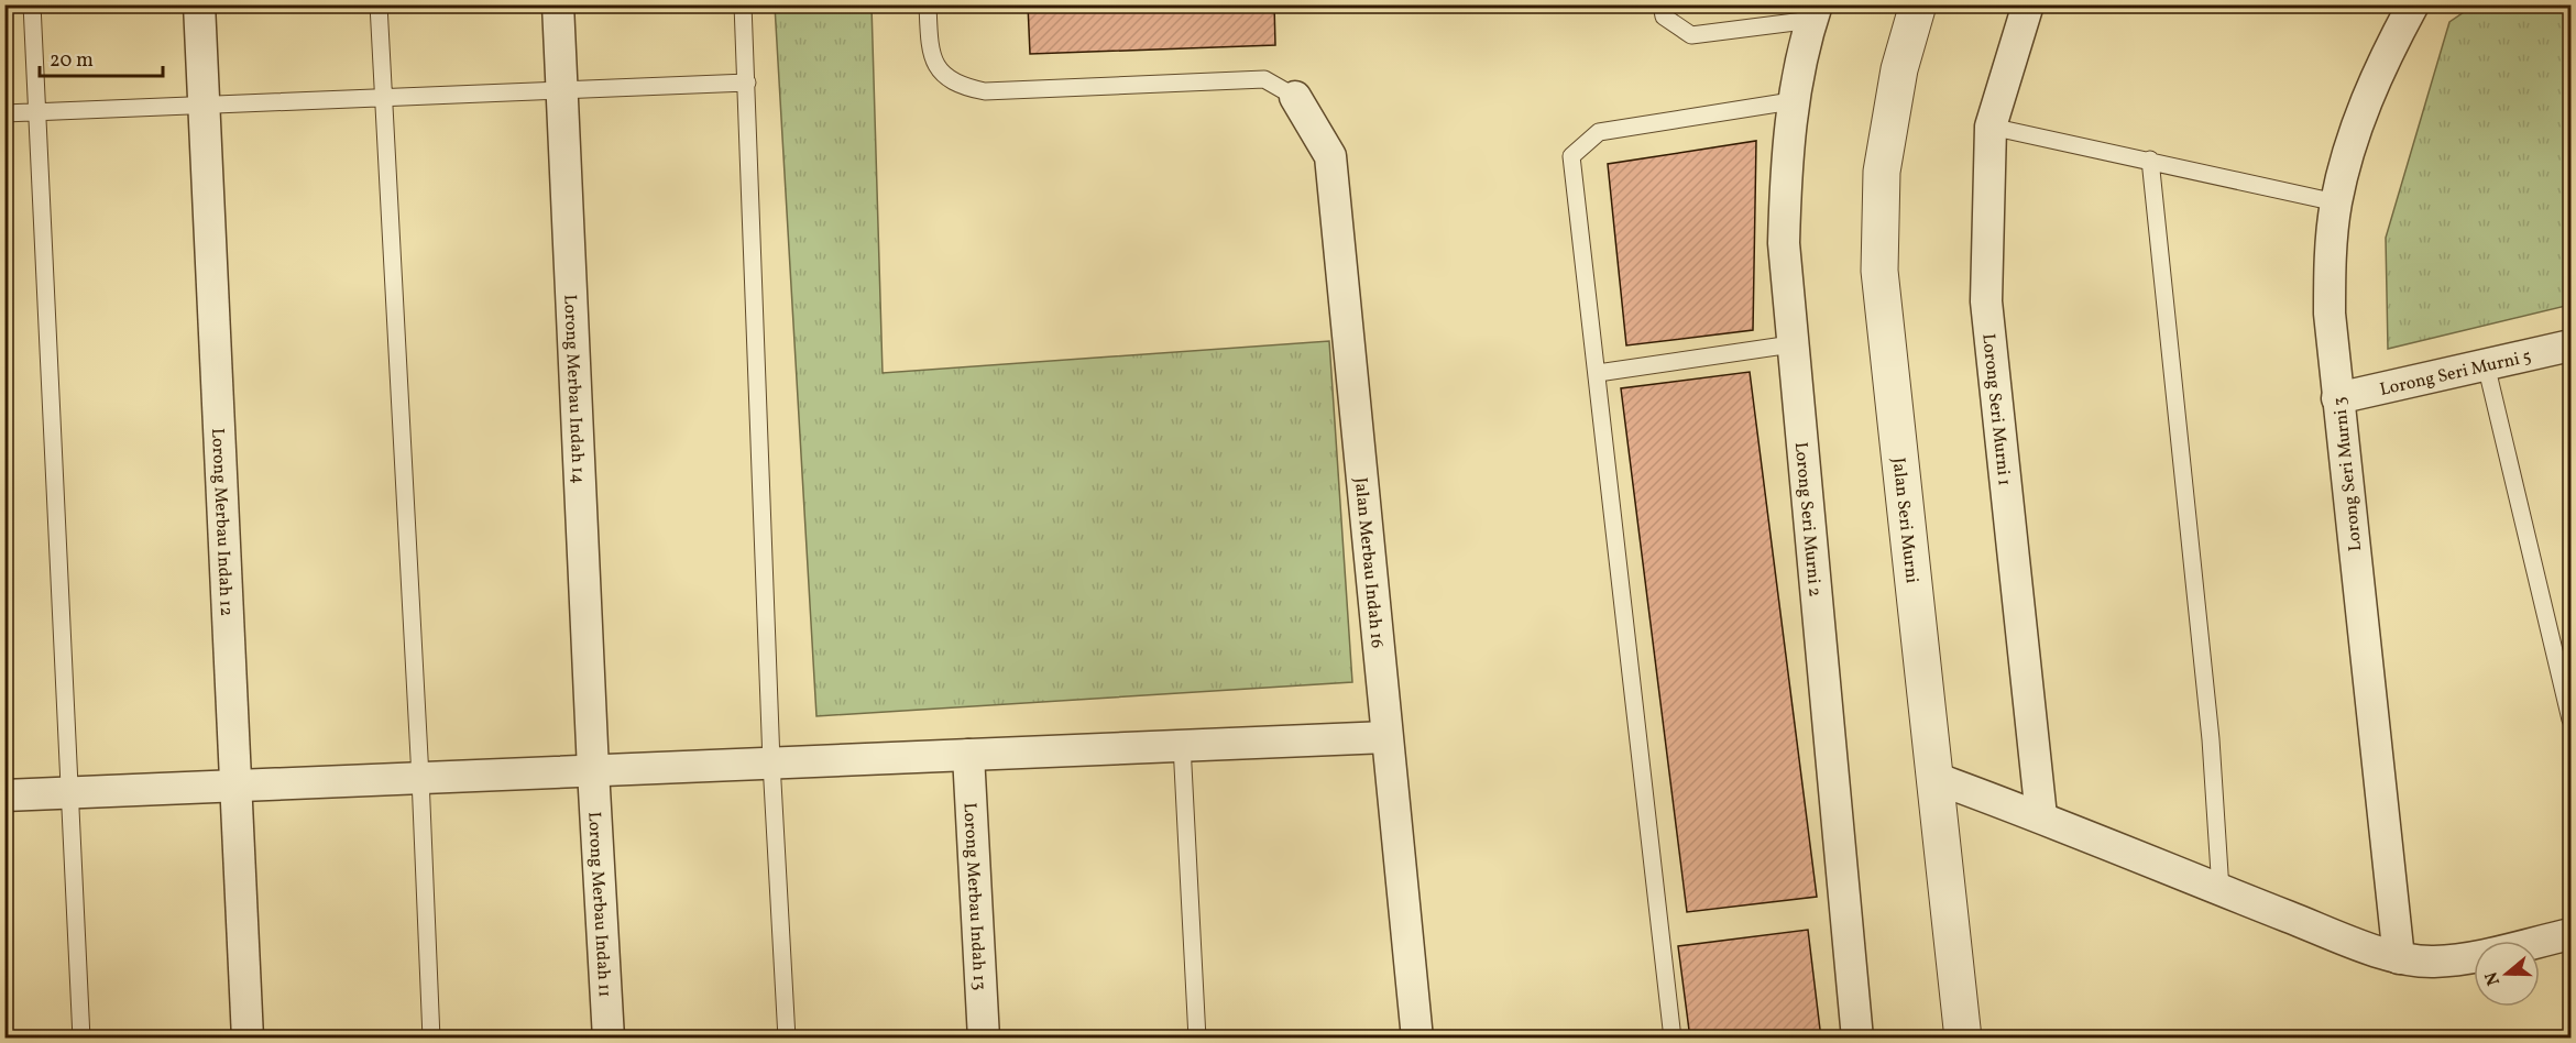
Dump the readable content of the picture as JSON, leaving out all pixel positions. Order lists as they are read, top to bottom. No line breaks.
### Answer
{"streets":{"street":["Lorong Seri Murni 5","Lorong Merbau Indah 14","Lorong Seri Murni 1","Lorong Seri Murni 3","Lorong Seri Murni 2","Jalan Seri Murni","Lorong Merbau Indah 12","Jalan Merbau Indah 16","Lorong Merbau Indah 13","Lorong Merbau Indah 11"]},"crossings":[["Lorong Seri Murni 5","Lorong Seri Murni 3"],["Lorong Merbau Indah 14","Lorong Merbau Indah 11"]],"scale_bar":"20 m","north":"left"}
